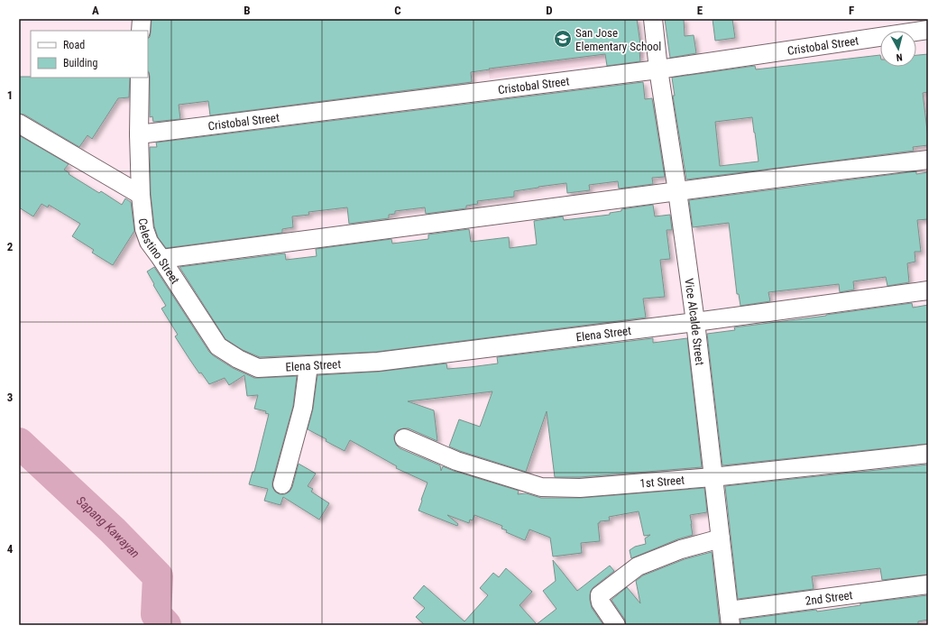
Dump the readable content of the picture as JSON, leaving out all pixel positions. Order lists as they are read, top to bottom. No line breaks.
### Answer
{"streets":{"street":["Cristobal Street","Celestino Street","Vice Alcalde Street","Elena Street","1st Street","2nd Street"]},"crossings":[["Cristobal Street","Celestino Street"],["Cristobal Street","Vice Alcalde Street"],["Celestino Street","Elena Street"],["Vice Alcalde Street","Elena Street"],["Vice Alcalde Street","1st Street"],["Vice Alcalde Street","2nd Street"]],"water":["Sapang Kawayan"],"places":{"school or university":["San Jose Elementary School"]},"legend":["Road","Building"],"north":"bottom","grid":{"columns":["A","B","C","D","E","F"],"rows":["1","2","3","4"]}}
